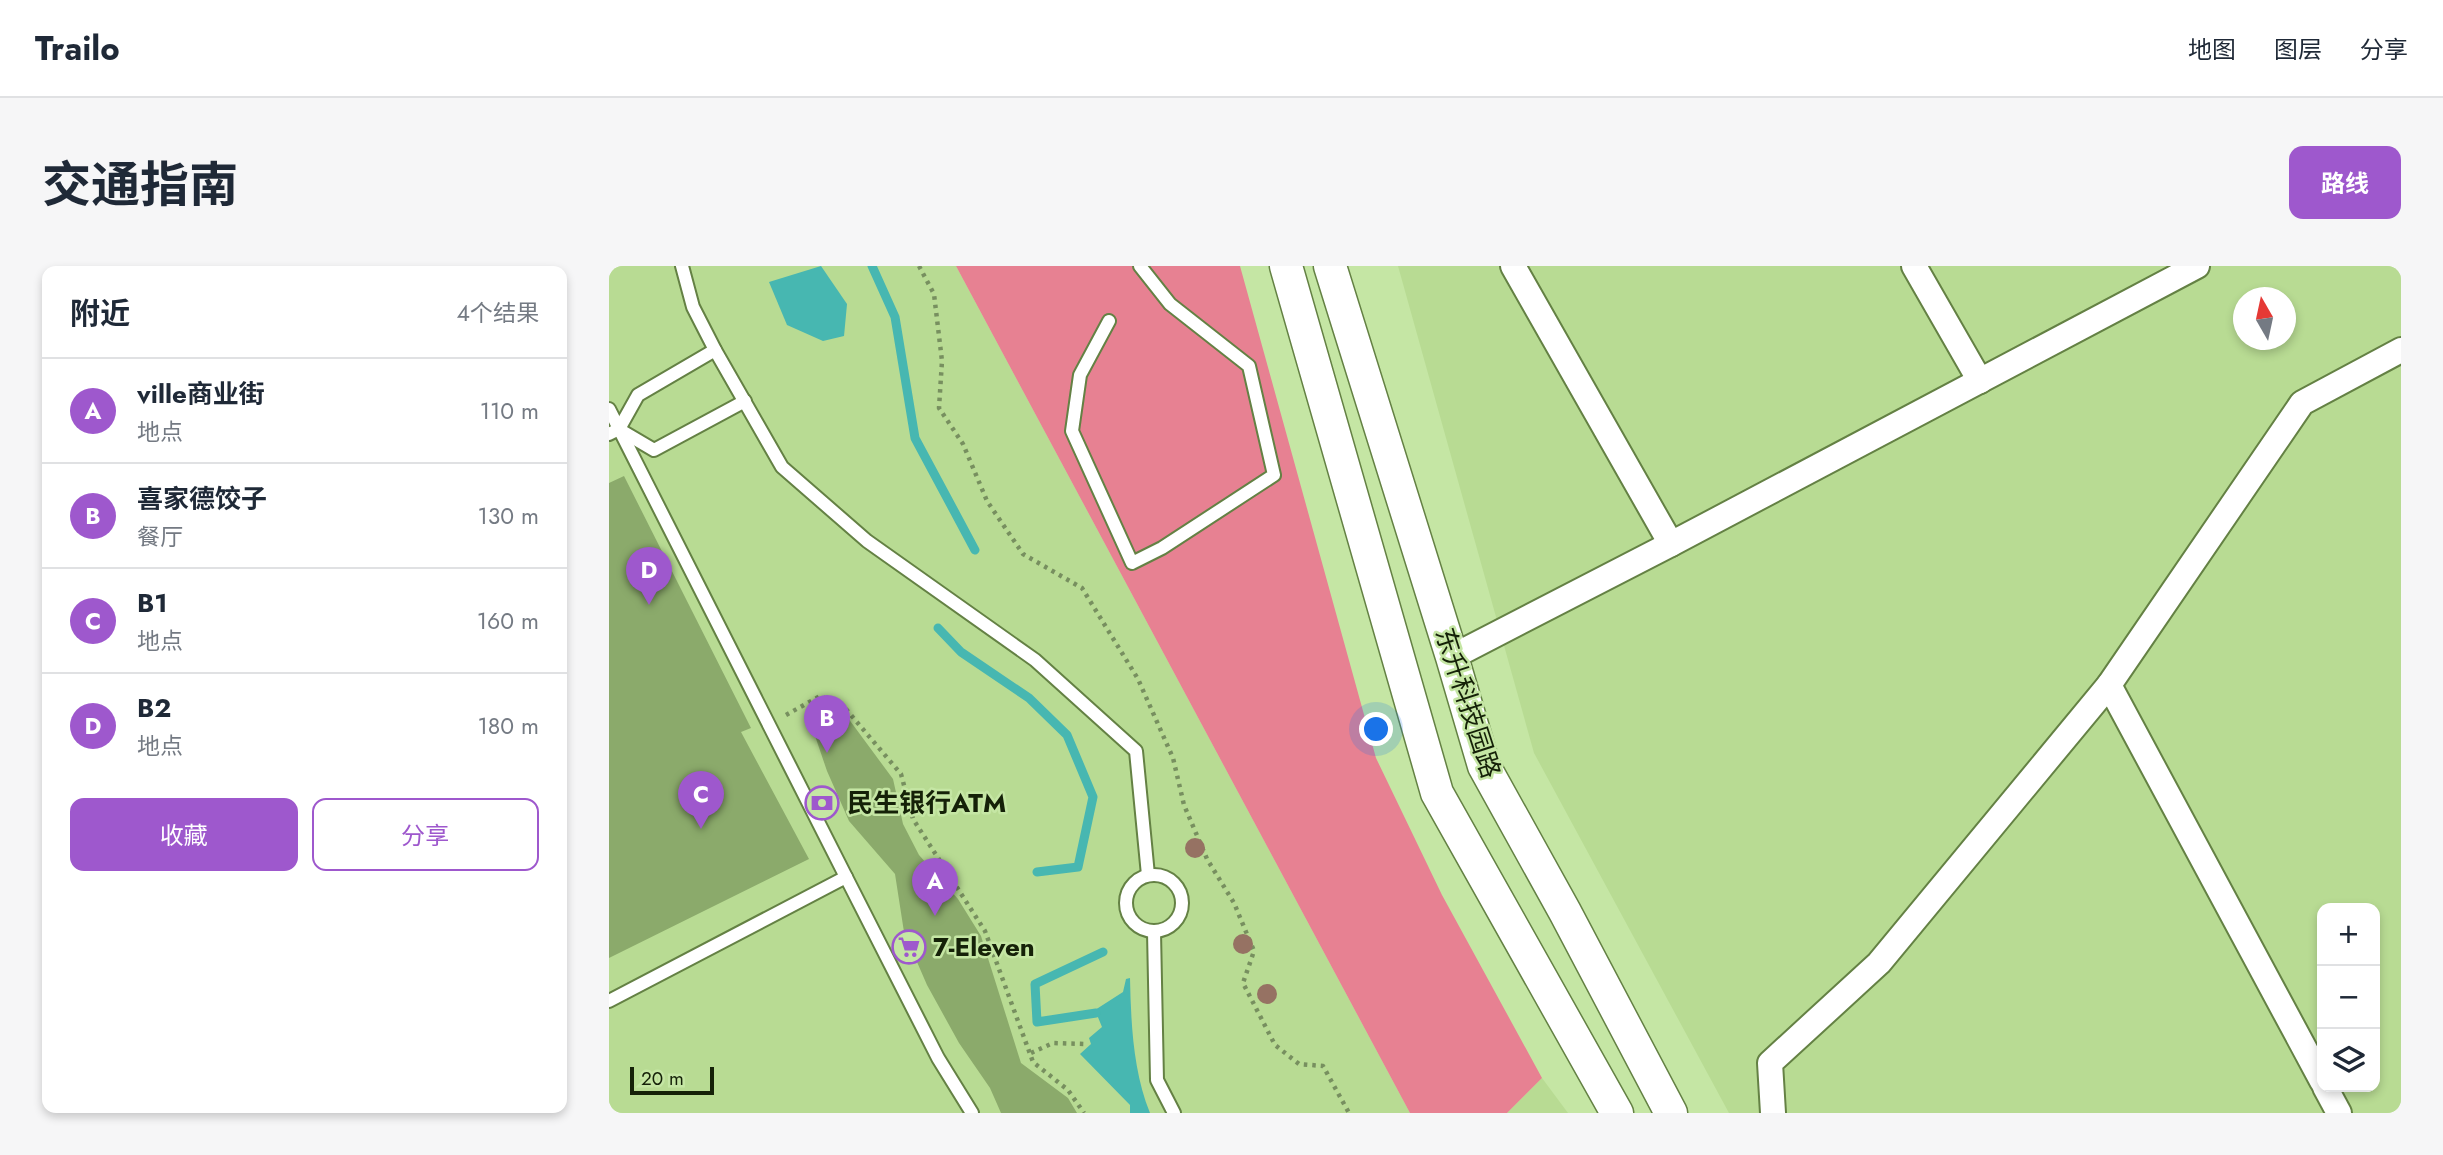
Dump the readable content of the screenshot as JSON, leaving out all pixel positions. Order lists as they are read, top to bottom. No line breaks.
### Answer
{"streets":{"street":["东升科技园路"]},"places":{"bank":["民生银行ATM"],"supermarket":["7-Eleven"]},"scale_bar":"20 m","north":"top","page":{"header":"Trailo","nav":["地图","图层","分享"],"title":"交通指南","buttons":["路线",["收藏","分享"]],"heading":["附近","4个结果"],"list":[{"mark":"A","name":"ville商业街","note":"地点","value":"110 m"},{"mark":"B","name":"喜家德饺子","note":"餐厅","value":"130 m"},{"mark":"C","name":"B1","note":"地点","value":"160 m"},{"mark":"D","name":"B2","note":"地点","value":"180 m"}],"pins":["D","B","C","A"],"map_buttons":["+","−"],"scale":"20 m"}}
